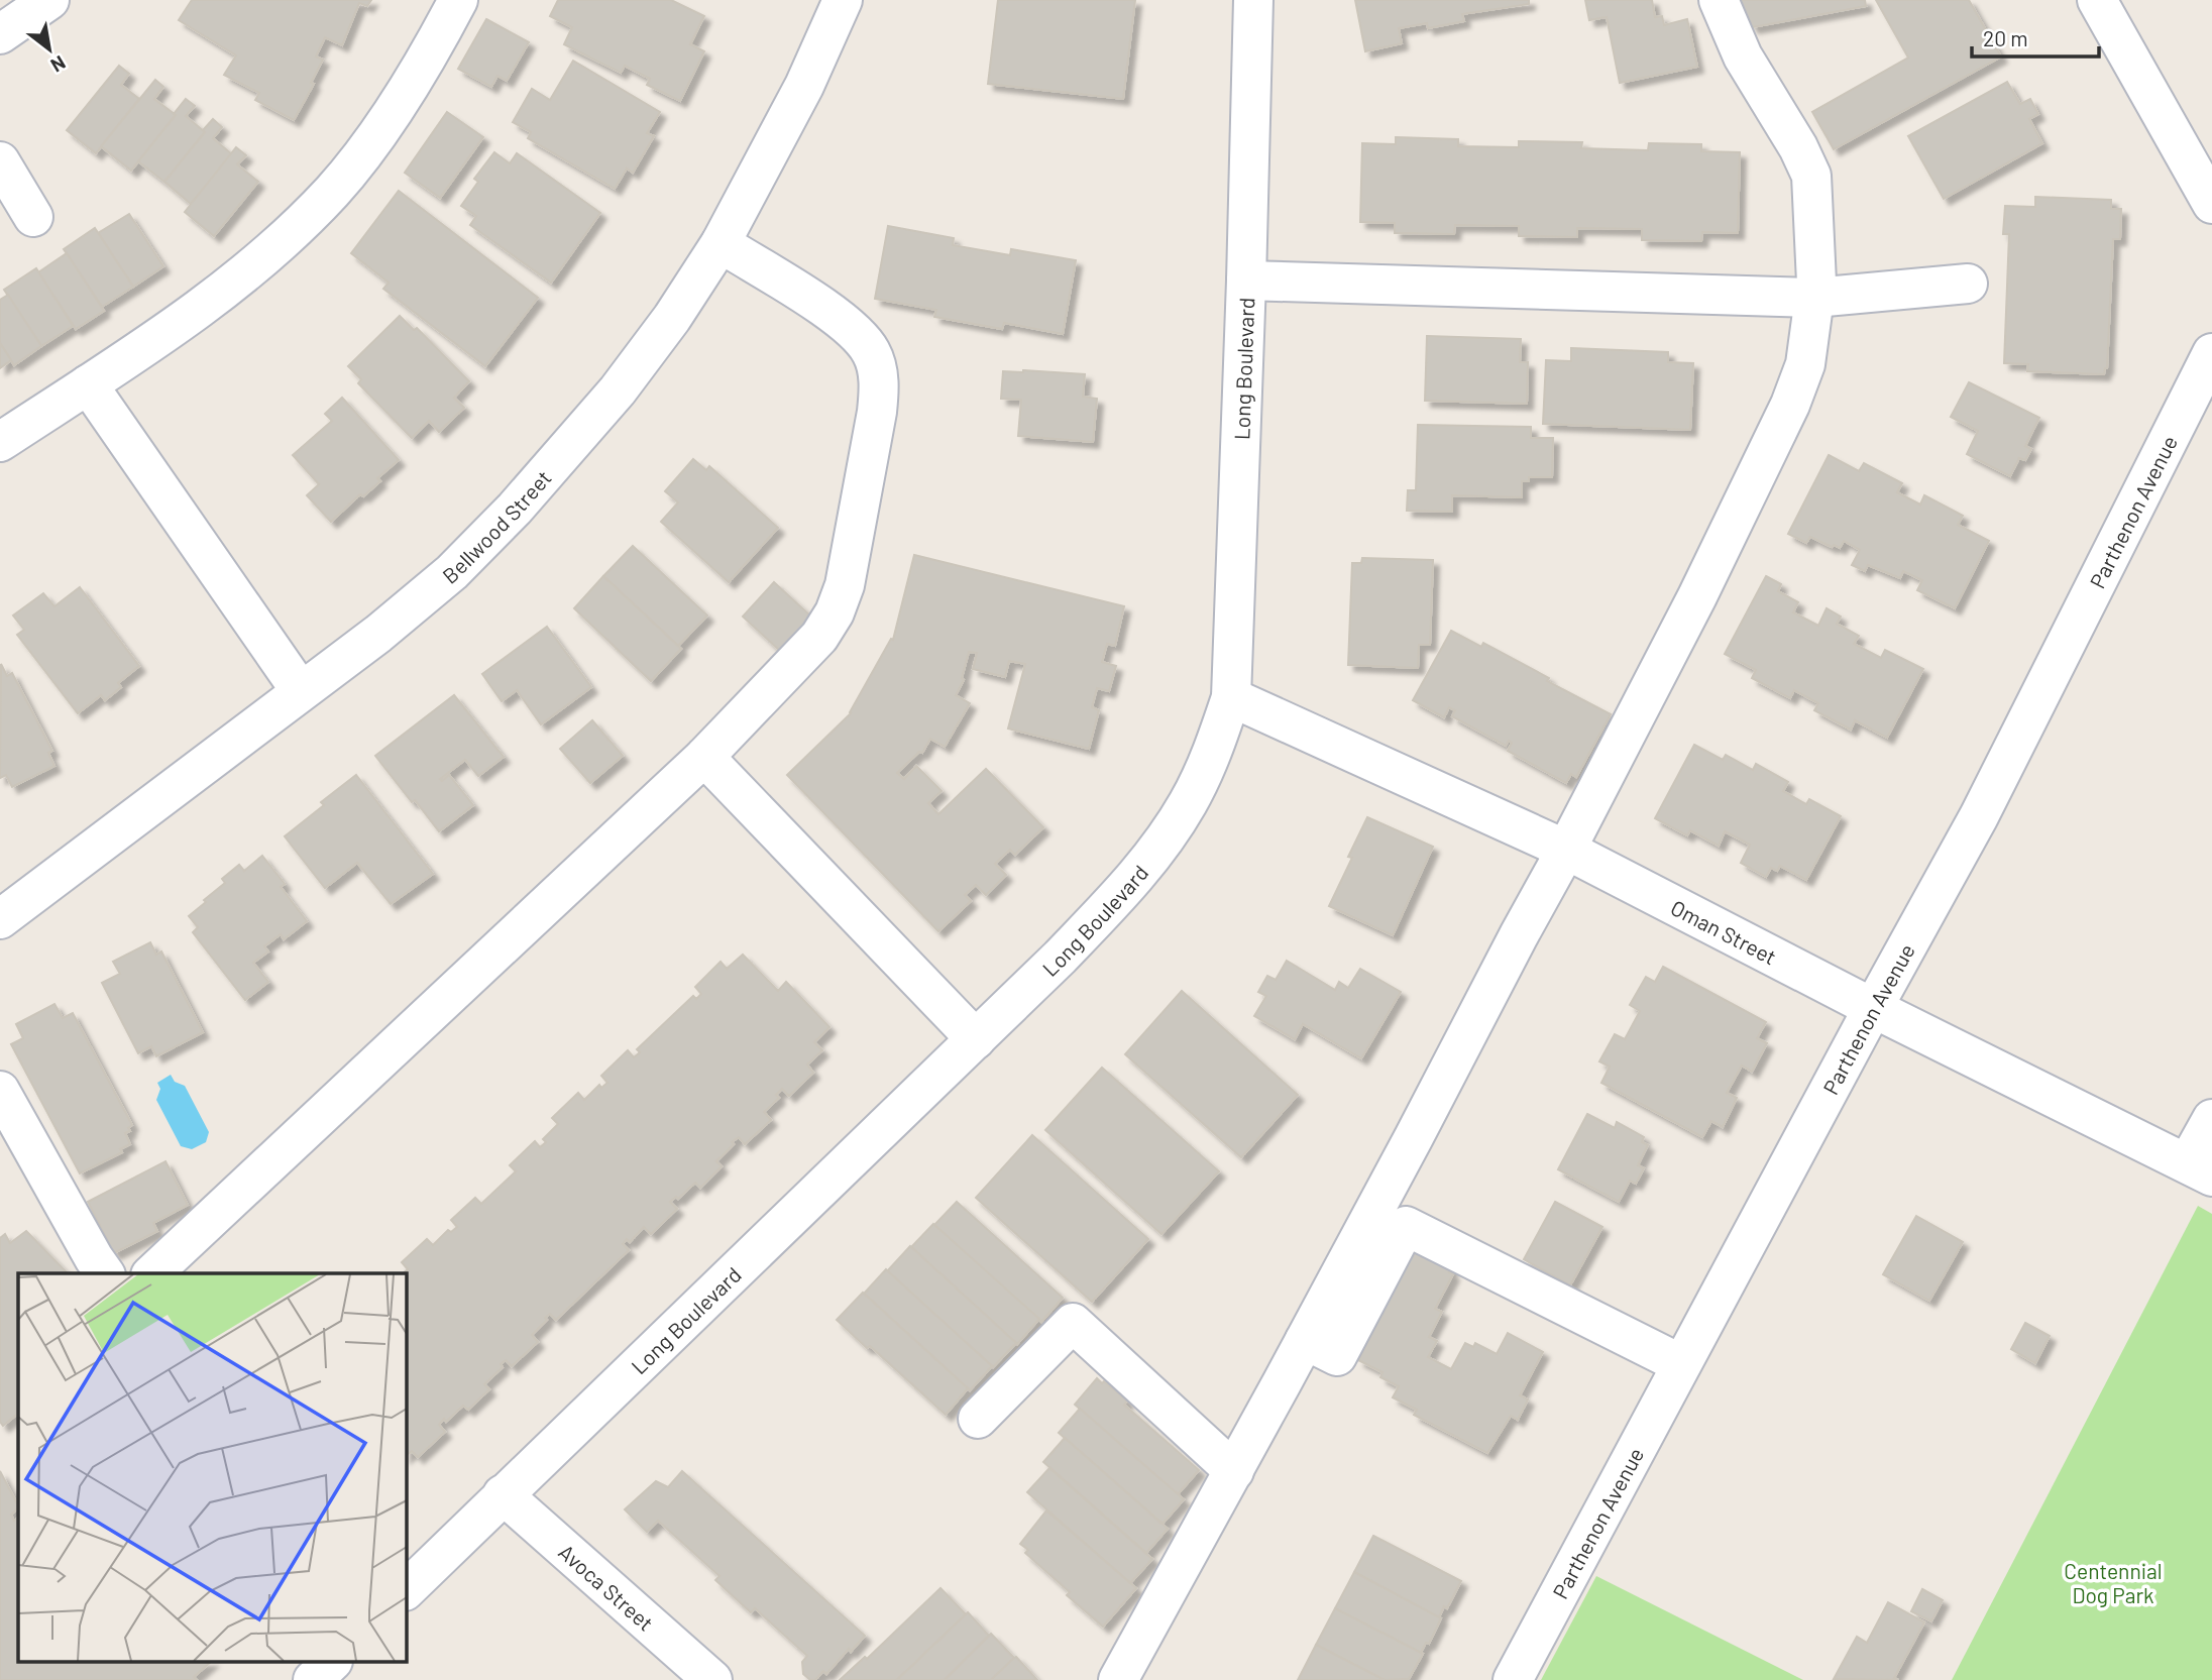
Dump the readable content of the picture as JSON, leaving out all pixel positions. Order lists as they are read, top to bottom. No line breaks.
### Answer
{"streets":{"street":["Long Boulevard","Parthenon Avenue","Bellwood Street","Oman Street","Avoca Street"]},"crossings":[["Long Boulevard","Oman Street"],["Long Boulevard","Avoca Street"],["Parthenon Avenue","Oman Street"]],"parks":["Centennial Dog Park"],"scale_bar":"20 m","north":"bottom right"}
